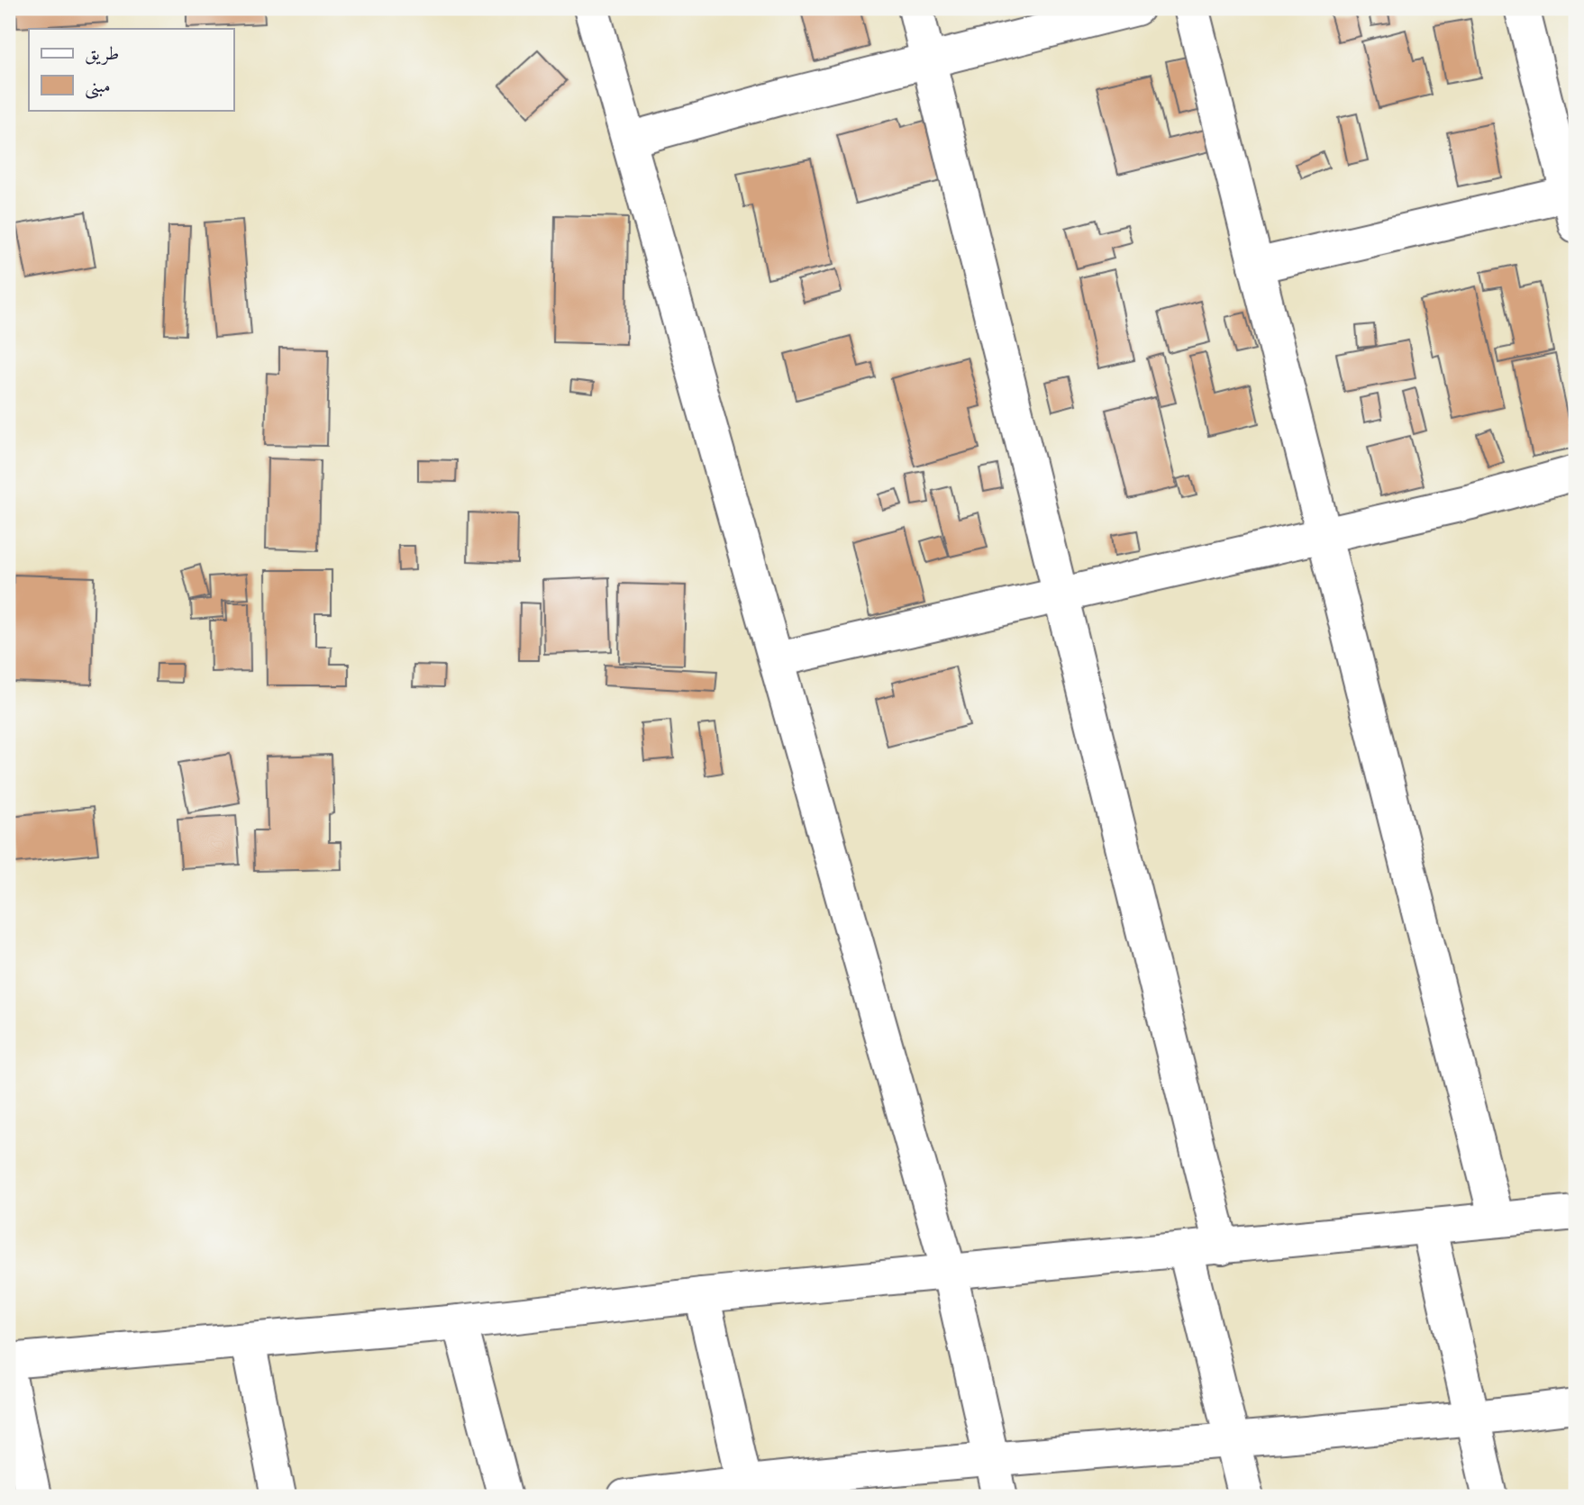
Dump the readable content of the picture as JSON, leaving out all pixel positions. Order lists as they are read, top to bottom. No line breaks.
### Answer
{"legend":["طريق","مبنى"]}
